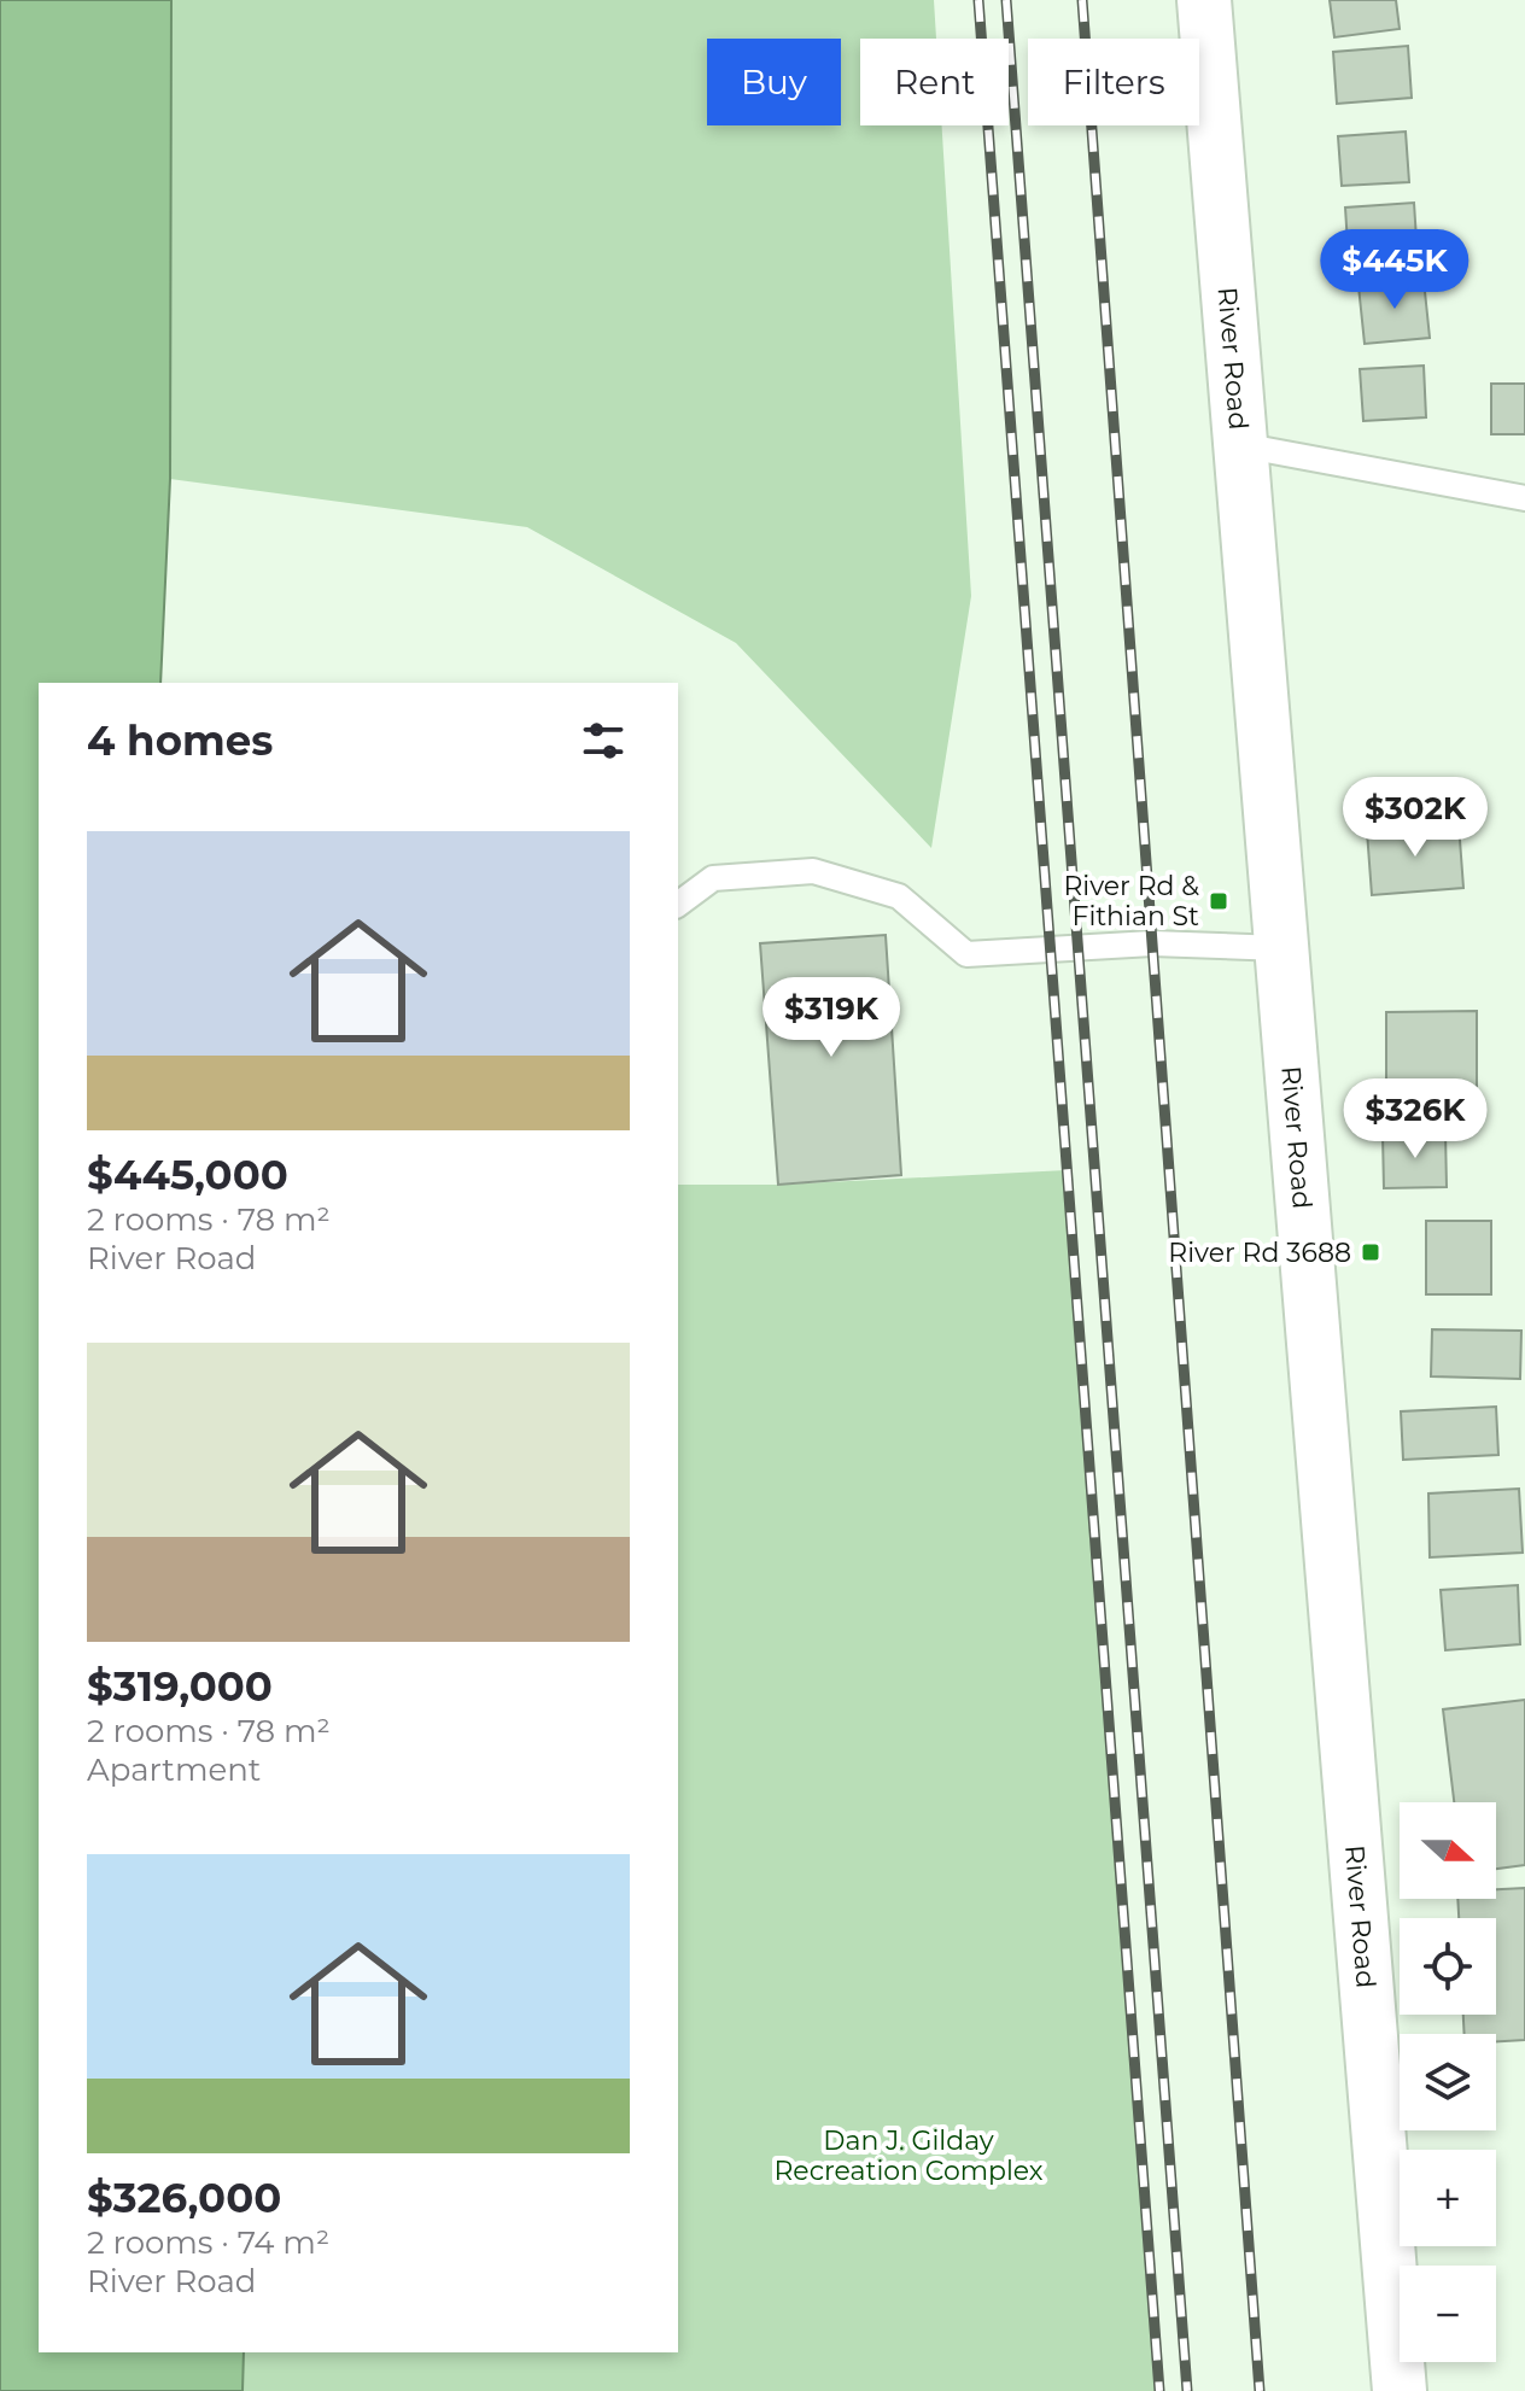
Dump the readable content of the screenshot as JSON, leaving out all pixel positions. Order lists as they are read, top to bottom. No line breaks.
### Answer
{"streets":{"main road":["River Road"]},"parks":["Dan J. Gilday Recreation Complex"],"places":{"transit":["River Rd & Fithian St","River Rd 3688"]},"north":"right","page":{"chip":["Buy","Rent","Filters"],"price":["$445K","$302K","$319K","$326K"],"heading":"4 homes","list":[{"name":"$445,000","note":"2 rooms · 78 m² · River Road"},{"name":"$319,000","note":"2 rooms · 78 m² · Apartment"},{"name":"$326,000","note":"2 rooms · 74 m² · River Road"}],"map_buttons":["+","−"]}}
